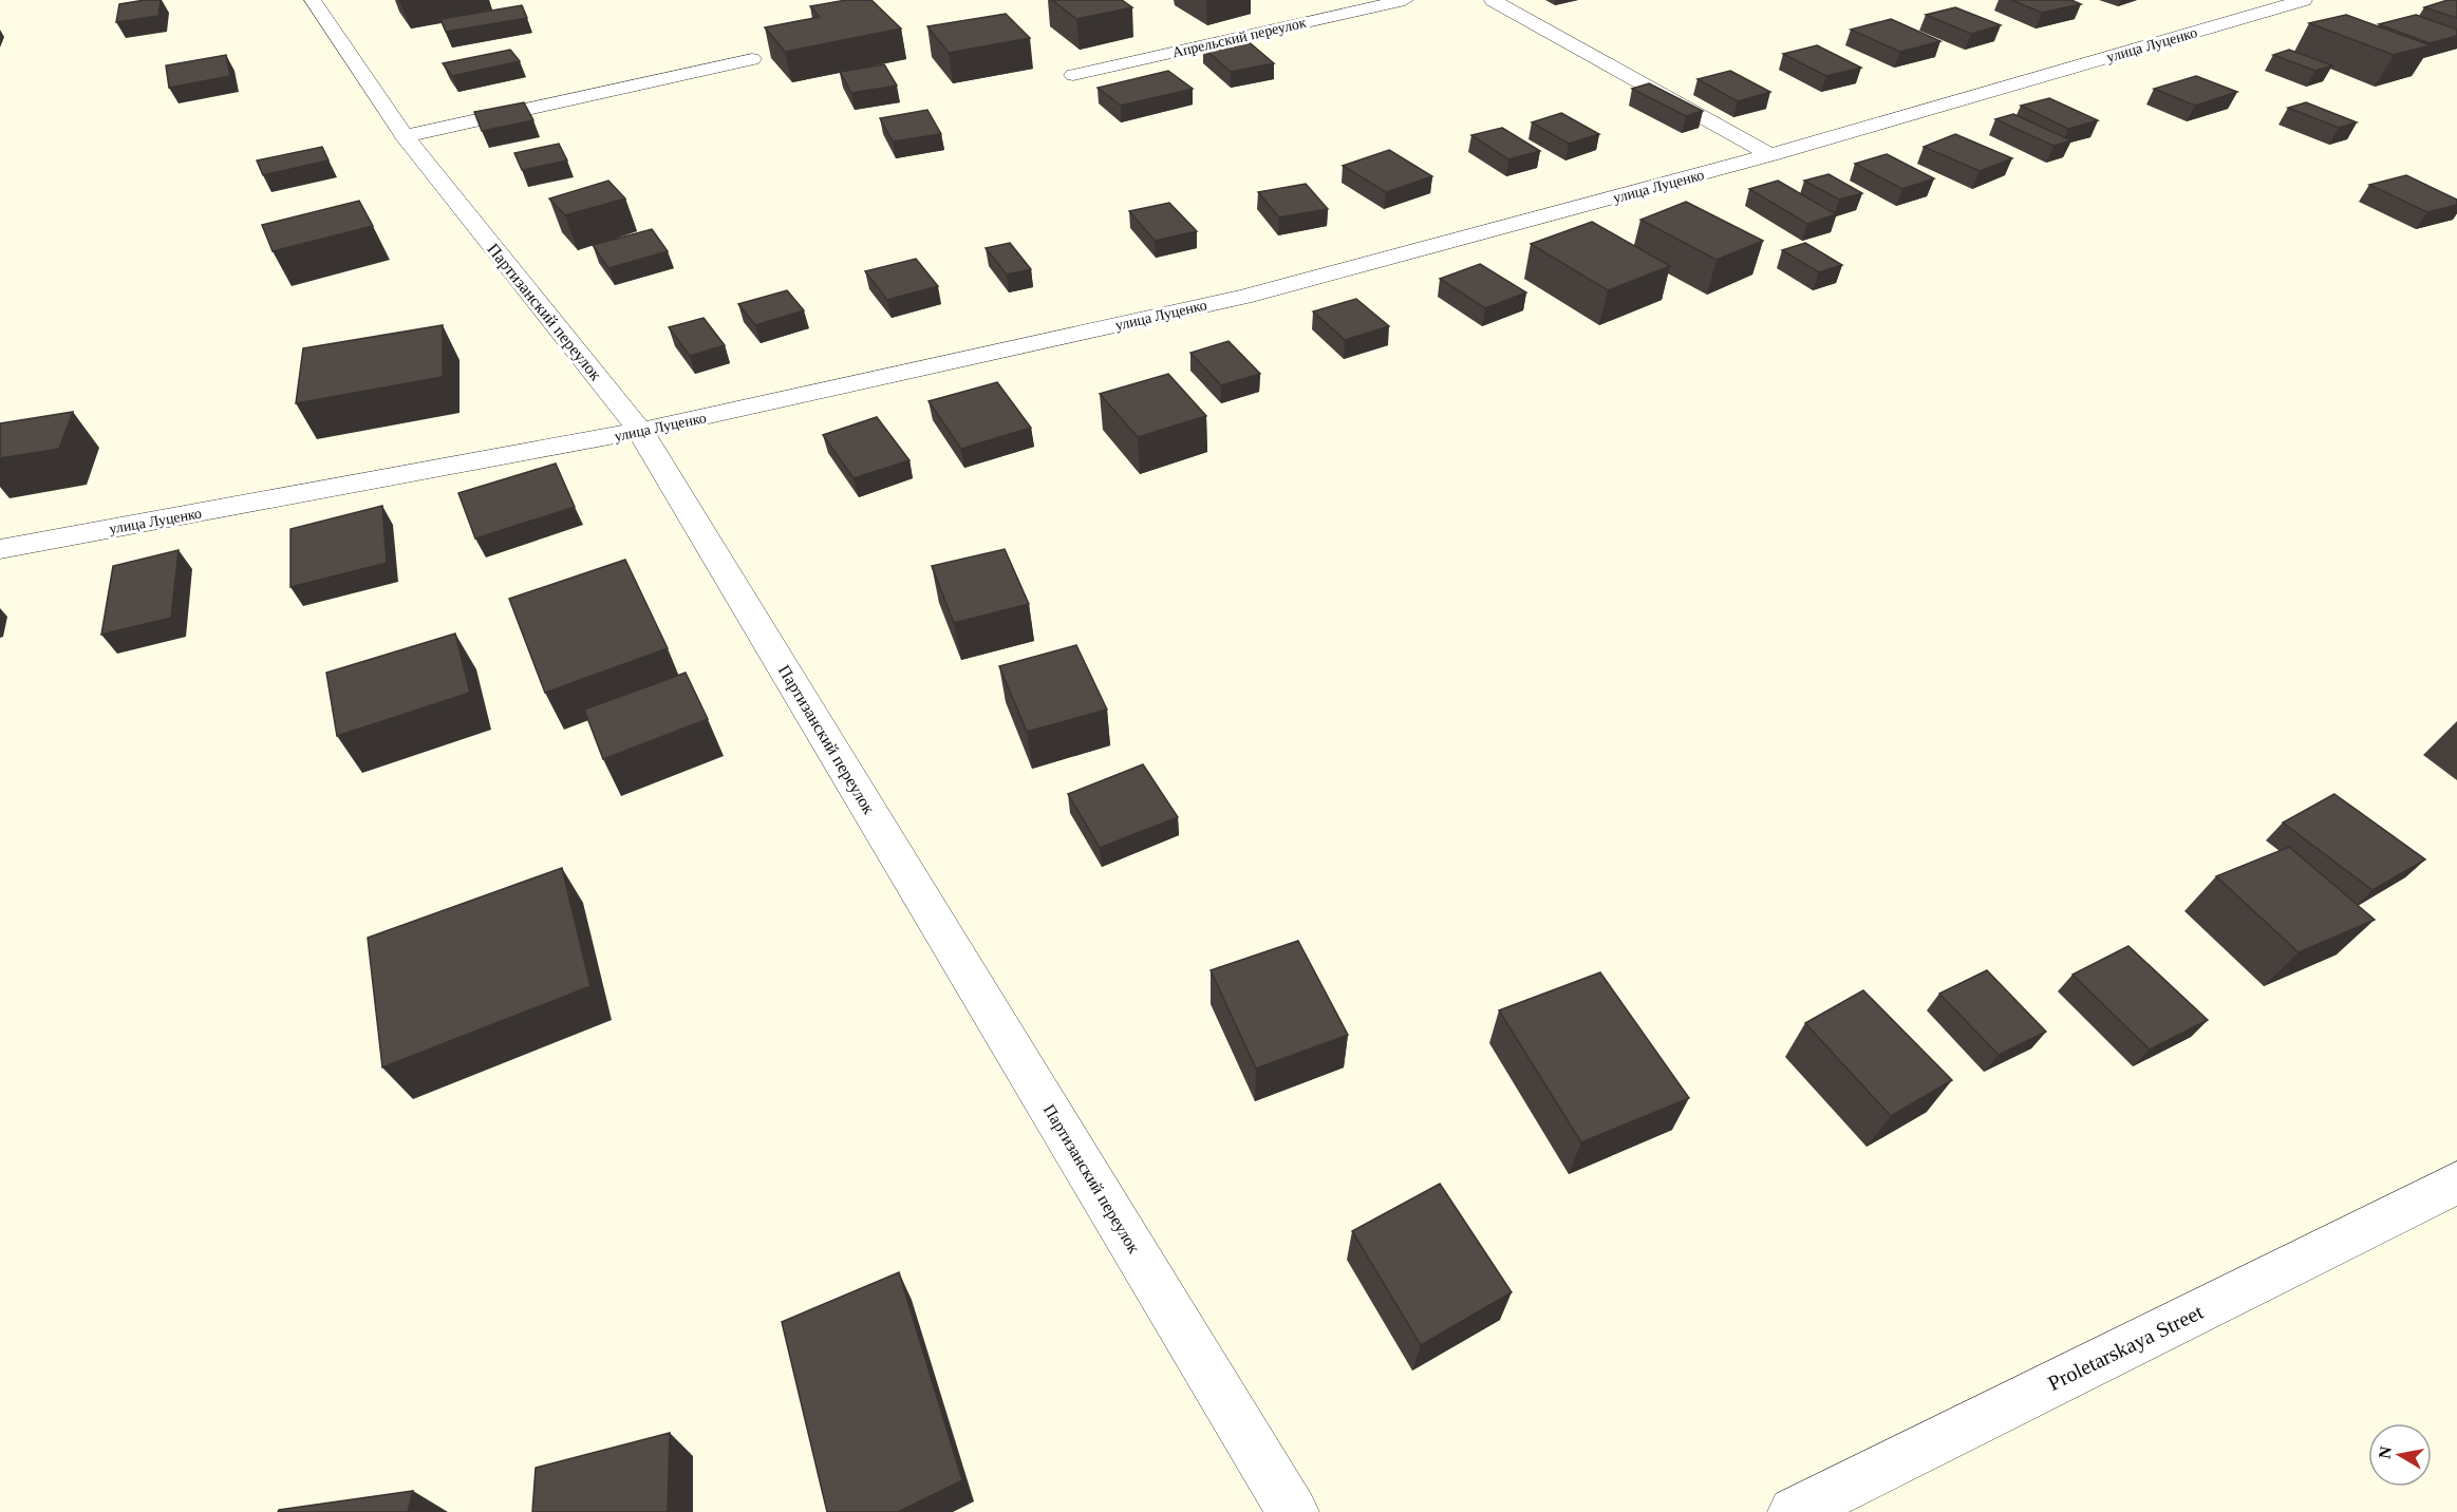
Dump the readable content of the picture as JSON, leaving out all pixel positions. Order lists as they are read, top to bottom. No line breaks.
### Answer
{"streets":{"street":["Апрельский переулок","улица Луценко","Партизанский переулок","Proletarskaya Street"]},"crossings":[["улица Луценко","Партизанский переулок"]],"north":"left"}
